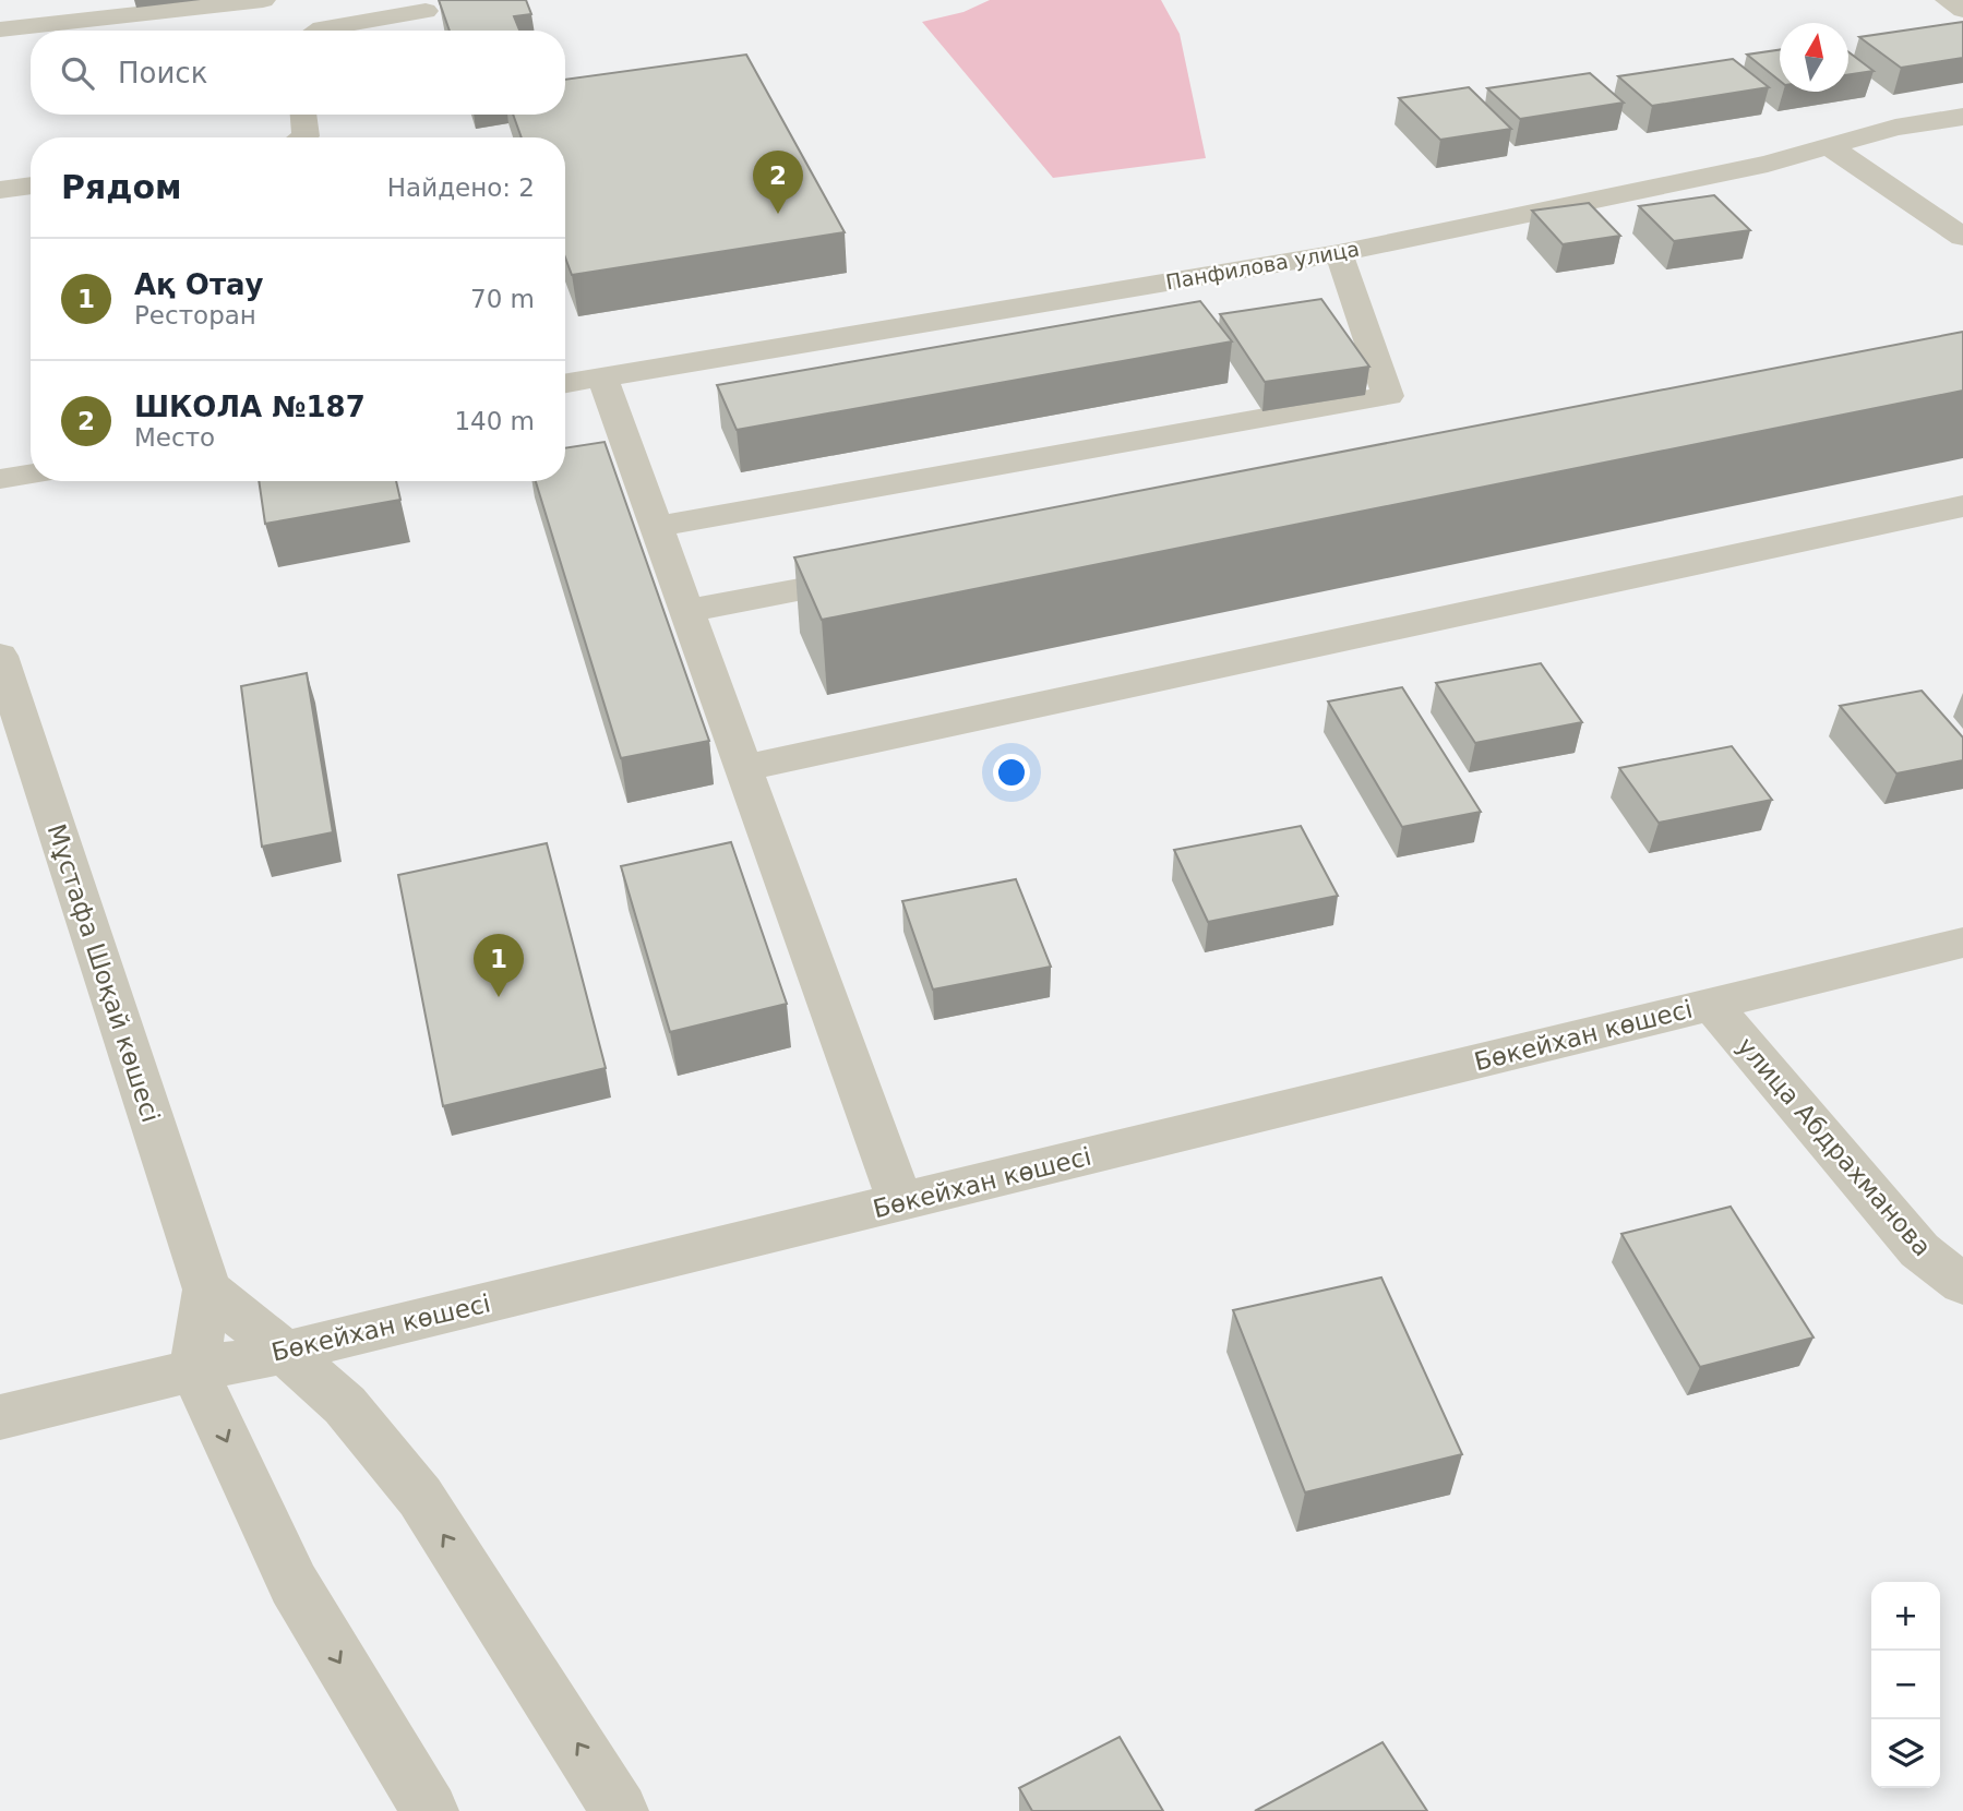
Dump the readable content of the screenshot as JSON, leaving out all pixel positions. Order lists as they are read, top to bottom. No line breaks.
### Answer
{"streets":{"street":["Панфилова улица","Мұстафа Шоқай көшесі","Бөкейхан көшесі","улица Абдрахманова"]},"crossings":[["Мұстафа Шоқай көшесі","Бөкейхан көшесі"],["Бөкейхан көшесі","улица Абдрахманова"]],"north":"top","page":{"search":"Поиск","heading":["Рядом","Найдено: 2"],"pins":["2","1"],"list":[{"mark":"1","name":"Ақ Отау","note":"Ресторан","value":"70 m"},{"mark":"2","name":"ШКОЛА №187","note":"Место","value":"140 m"}],"map_buttons":["+","−"]}}
